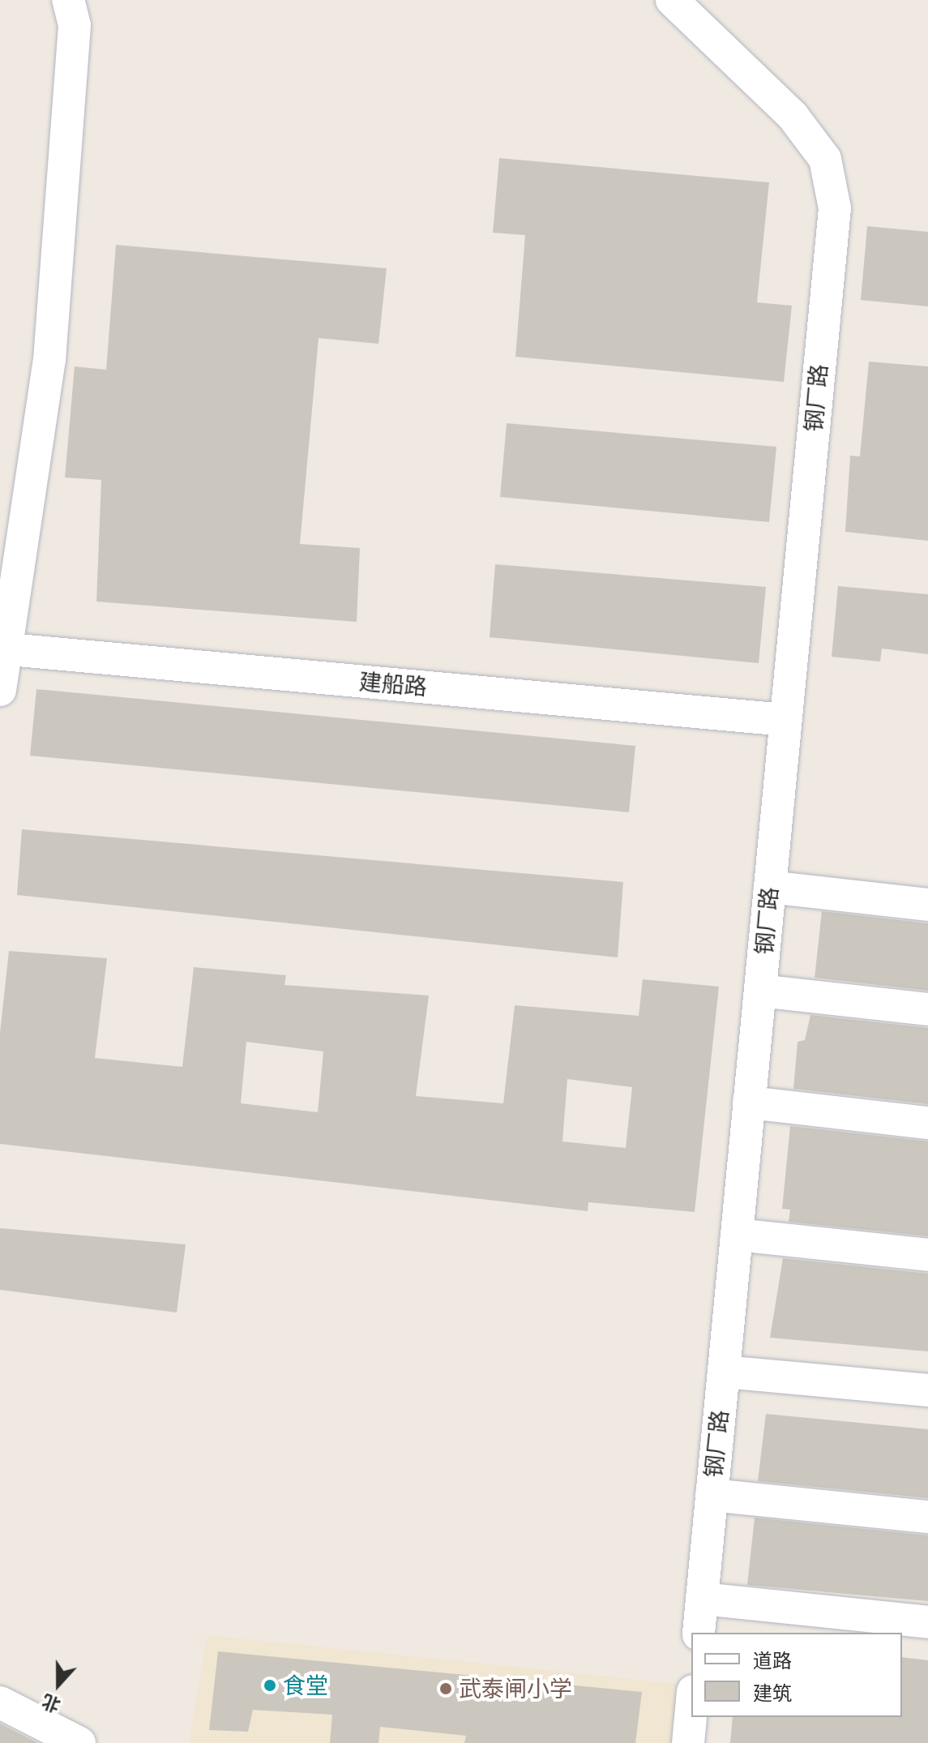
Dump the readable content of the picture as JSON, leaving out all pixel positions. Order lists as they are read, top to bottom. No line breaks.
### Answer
{"streets":{"street":["钢厂路","建船路"]},"crossings":[["钢厂路","建船路"]],"places":["食堂","武泰闸小学"],"legend":["道路","建筑"],"north":"bottom"}
